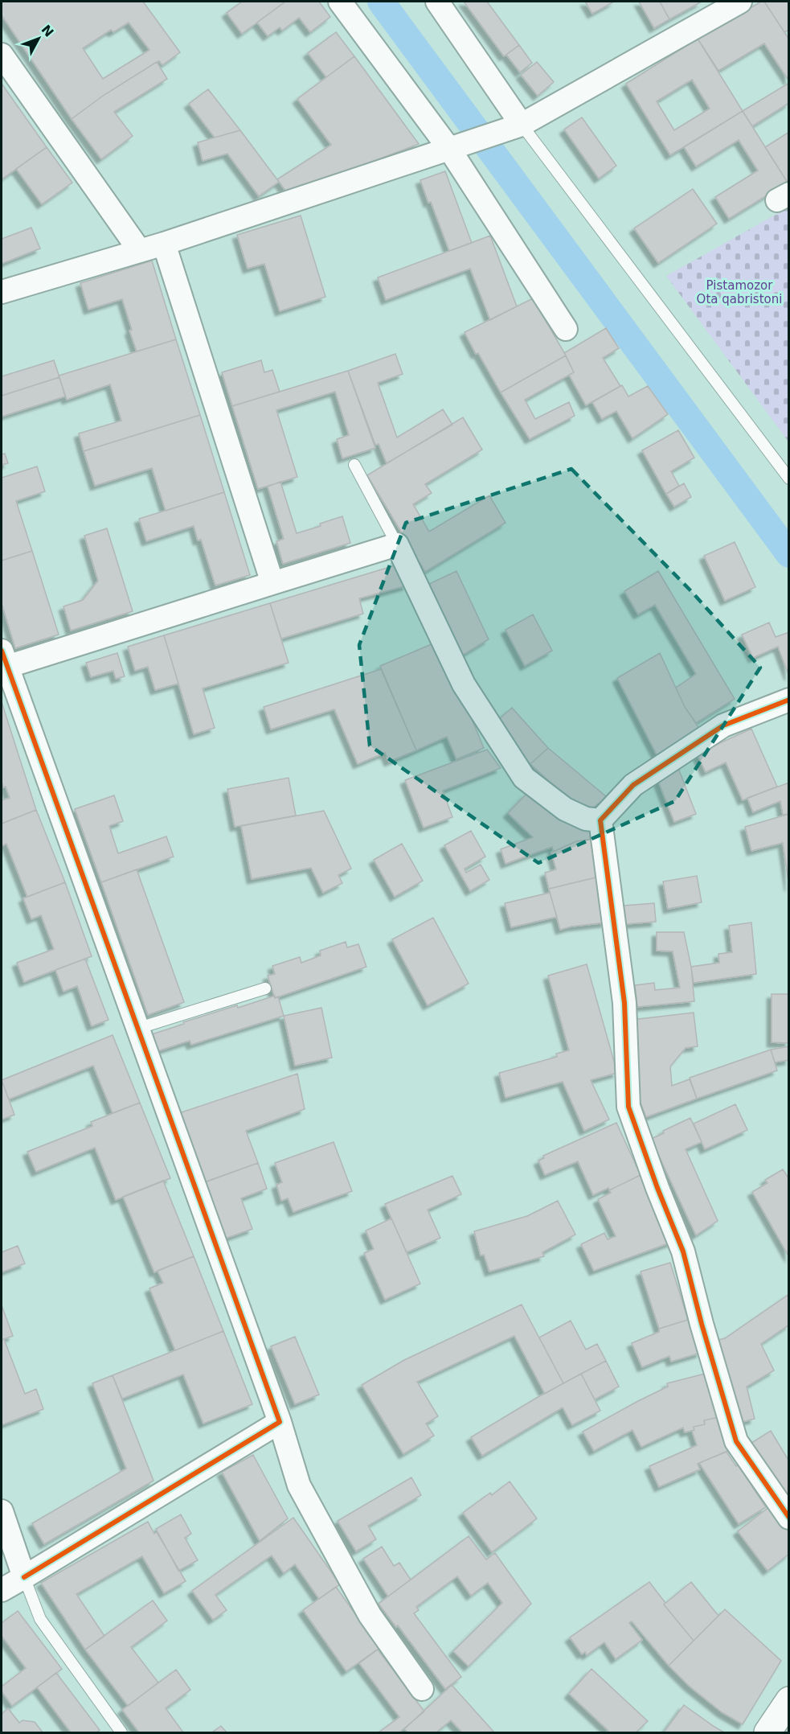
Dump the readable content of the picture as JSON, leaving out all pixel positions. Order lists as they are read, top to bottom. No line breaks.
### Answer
{"parks":["Pistamozor Ota qabristoni"],"north":"top right"}
